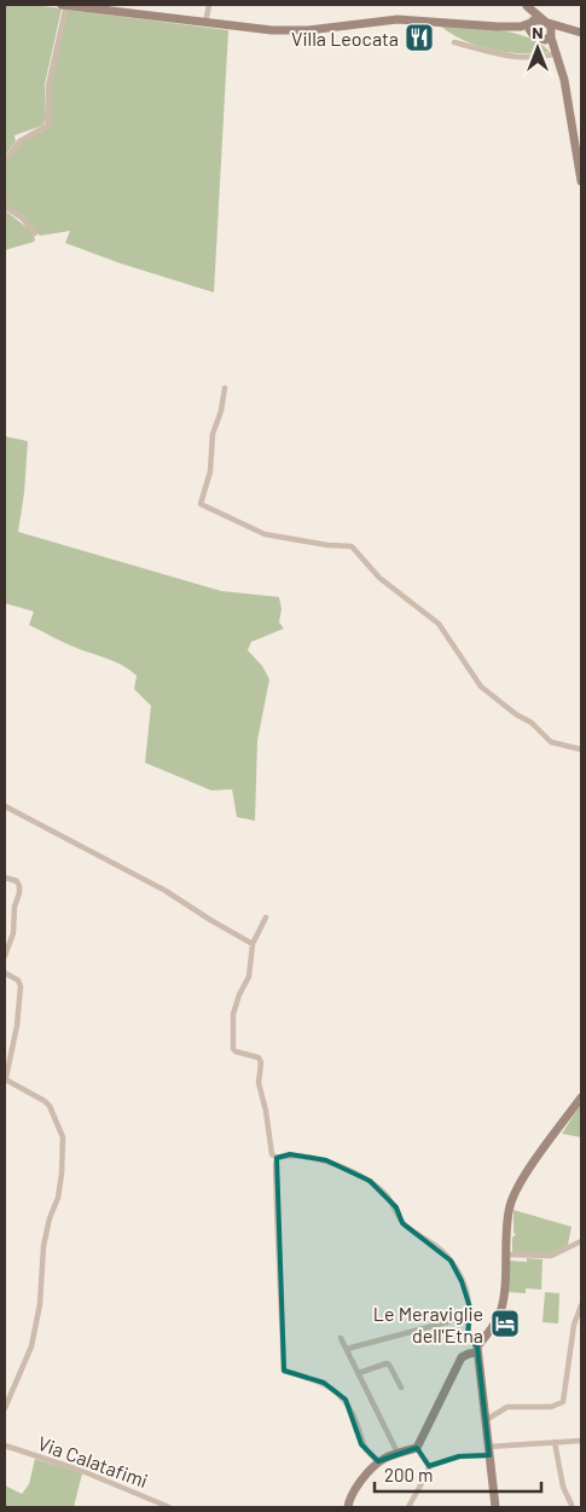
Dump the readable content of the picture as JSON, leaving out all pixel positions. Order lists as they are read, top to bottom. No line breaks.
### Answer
{"streets":{"street":["Via Calatafimi"]},"places":{"restaurant":["Villa Leocata"],"hotel":["Le Meraviglie dell'Etna"]},"scale_bar":"200 m","north":"top"}
